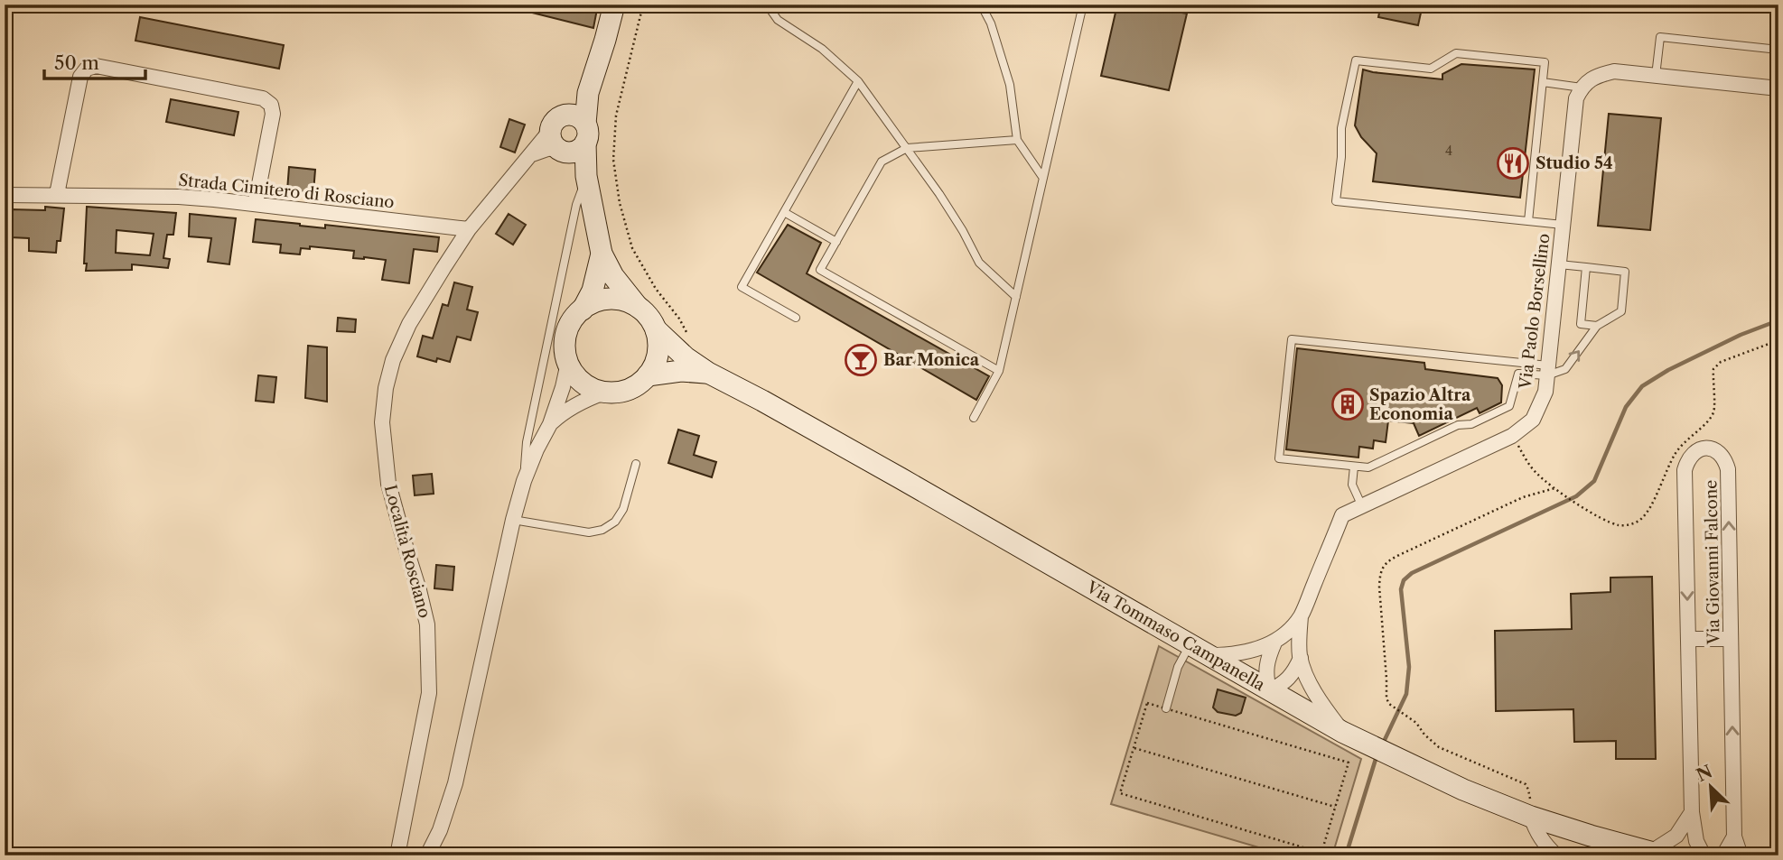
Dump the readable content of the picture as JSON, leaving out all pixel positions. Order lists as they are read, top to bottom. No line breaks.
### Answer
{"streets":{"main road":["Via Tommaso Campanella"],"street":["Strada Cimitero di Rosciano","Via Paolo Borsellino","Località Rosciano","Via Giovanni Falcone"]},"crossings":[["Strada Cimitero di Rosciano","Località Rosciano"],["Via Paolo Borsellino","Via Tommaso Campanella"]],"places":{"restaurant":["Studio 54"],"bar":["Bar Monica"],"building":["Spazio Altra Economia"]},"house_numbers":["4"],"scale_bar":"50 m","north":"top left"}
